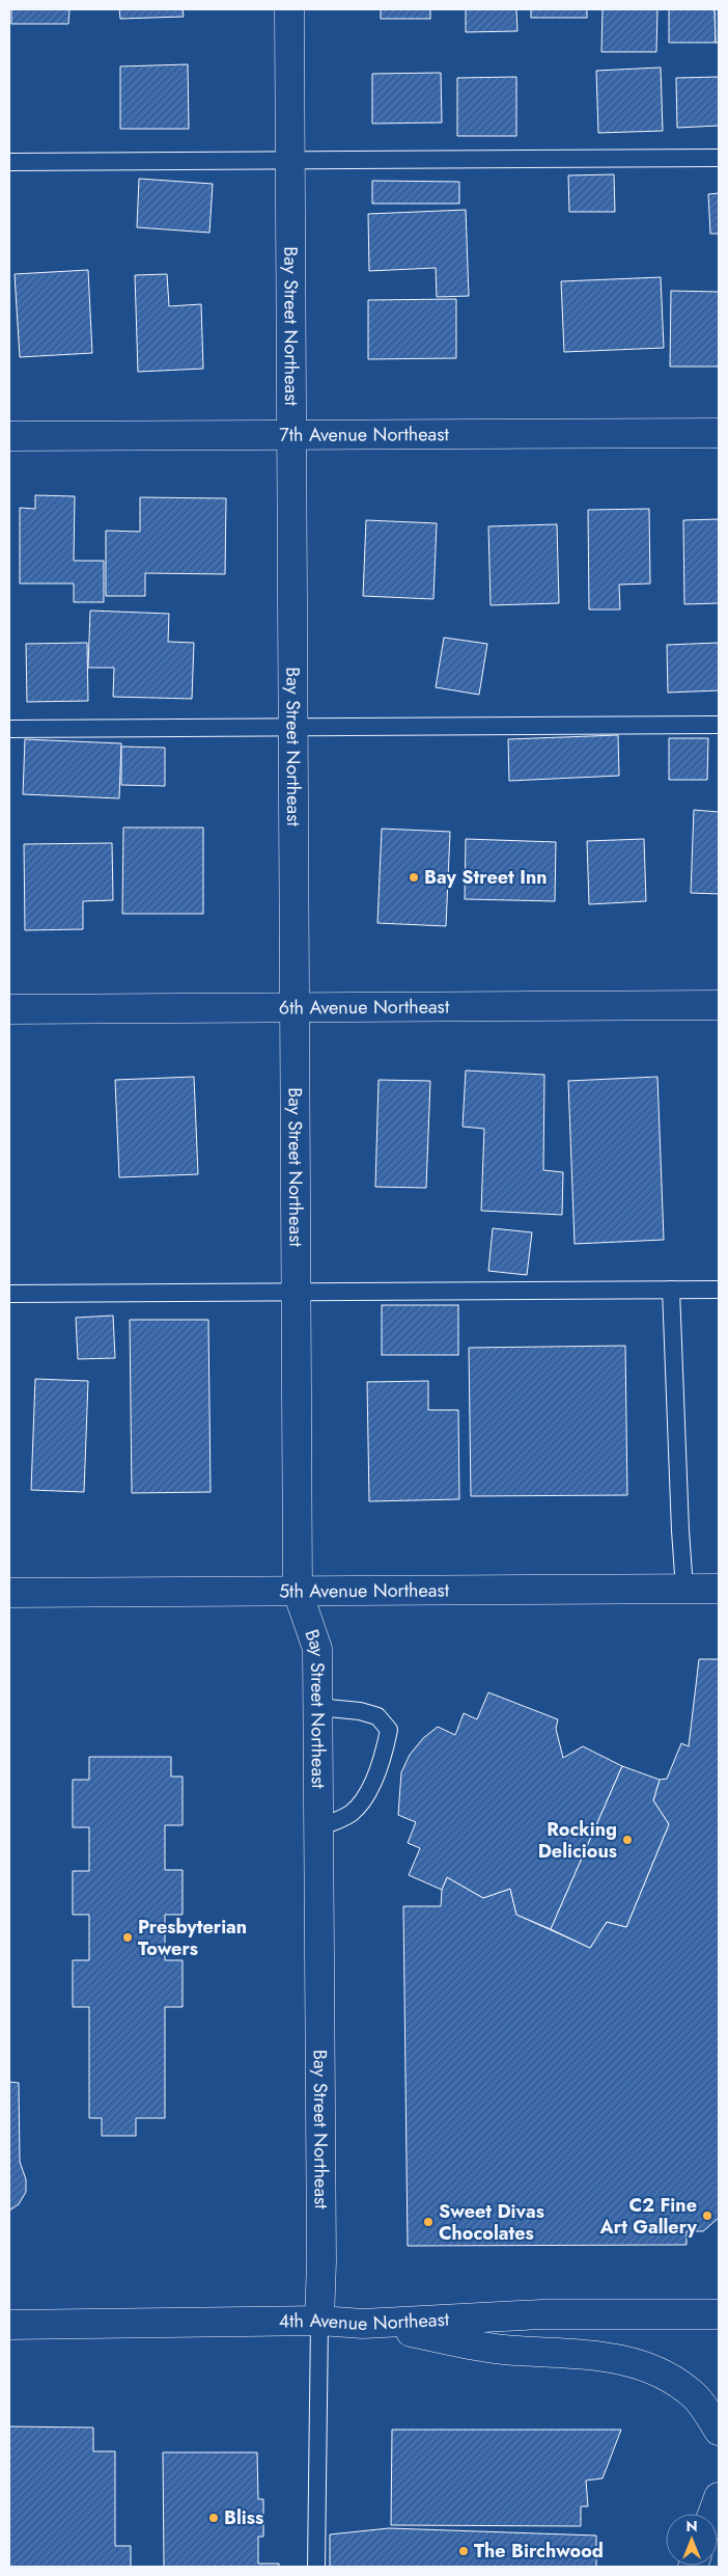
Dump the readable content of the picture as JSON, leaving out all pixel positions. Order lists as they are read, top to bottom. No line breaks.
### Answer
{"streets":{"street":["Bay Street Northeast","7th Avenue Northeast","6th Avenue Northeast","5th Avenue Northeast","4th Avenue Northeast"]},"crossings":[["Bay Street Northeast","7th Avenue Northeast"],["Bay Street Northeast","6th Avenue Northeast"],["Bay Street Northeast","5th Avenue Northeast"],["Bay Street Northeast","4th Avenue Northeast"]],"places":["Bay Street Inn","Rocking Delicious","Presbyterian Towers","C2 Fine Art Gallery","Sweet Divas Chocolates","Bliss","The Birchwood"],"north":"top"}
